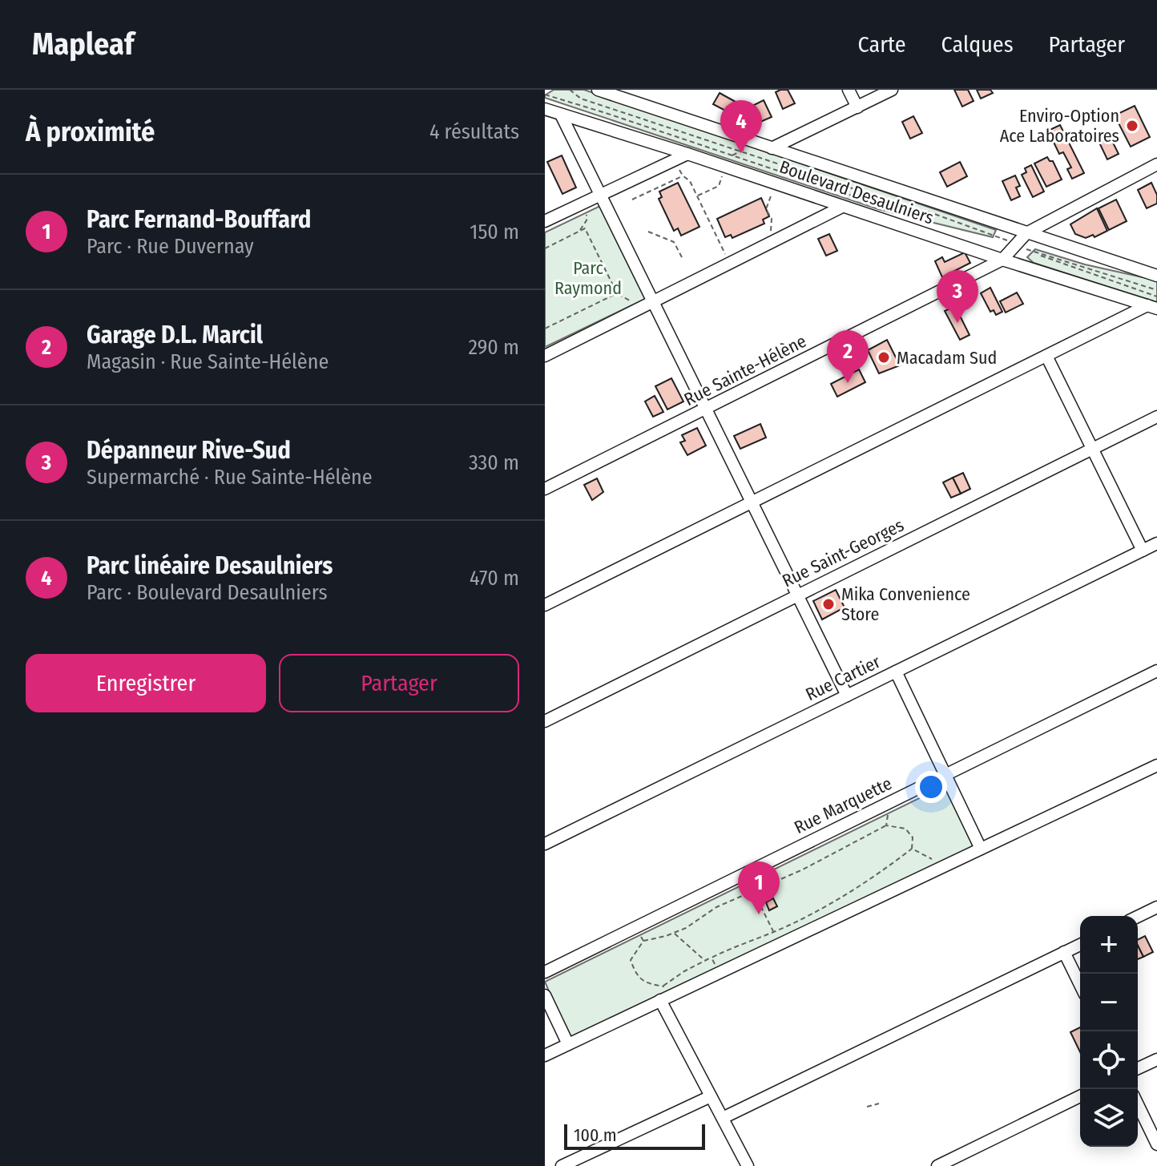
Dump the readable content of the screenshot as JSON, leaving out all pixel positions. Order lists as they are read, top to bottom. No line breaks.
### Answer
{"streets":{"street":["Boulevard Desaulniers","Rue Sainte-Hélène","Rue Saint-Georges","Rue Cartier","Rue Marquette"]},"crossings":[["Boulevard Desaulniers","Rue Sainte-Hélène"]],"parks":["Parc Raymond"],"places":["Enviro-Option Ace Laboratoires","Macadam Sud","Mika Convenience Store"],"scale_bar":"100 m","page":{"header":"Mapleaf","nav":["Carte","Calques","Partager"],"heading":["À proximité","4 résultats"],"pins":["4","3","2","1"],"list":[{"mark":"1","name":"Parc Fernand-Bouffard","note":"Parc · Rue Duvernay","value":"150 m"},{"mark":"2","name":"Garage D.L. Marcil","note":"Magasin · Rue Sainte-Hélène","value":"290 m"},{"mark":"3","name":"Dépanneur Rive-Sud","note":"Supermarché · Rue Sainte-Hélène","value":"330 m"},{"mark":"4","name":"Parc linéaire Desaulniers","note":"Parc · Boulevard Desaulniers","value":"470 m"}],"buttons":["Enregistrer","Partager"],"map_buttons":["+","−"],"scale":"100 m"}}
